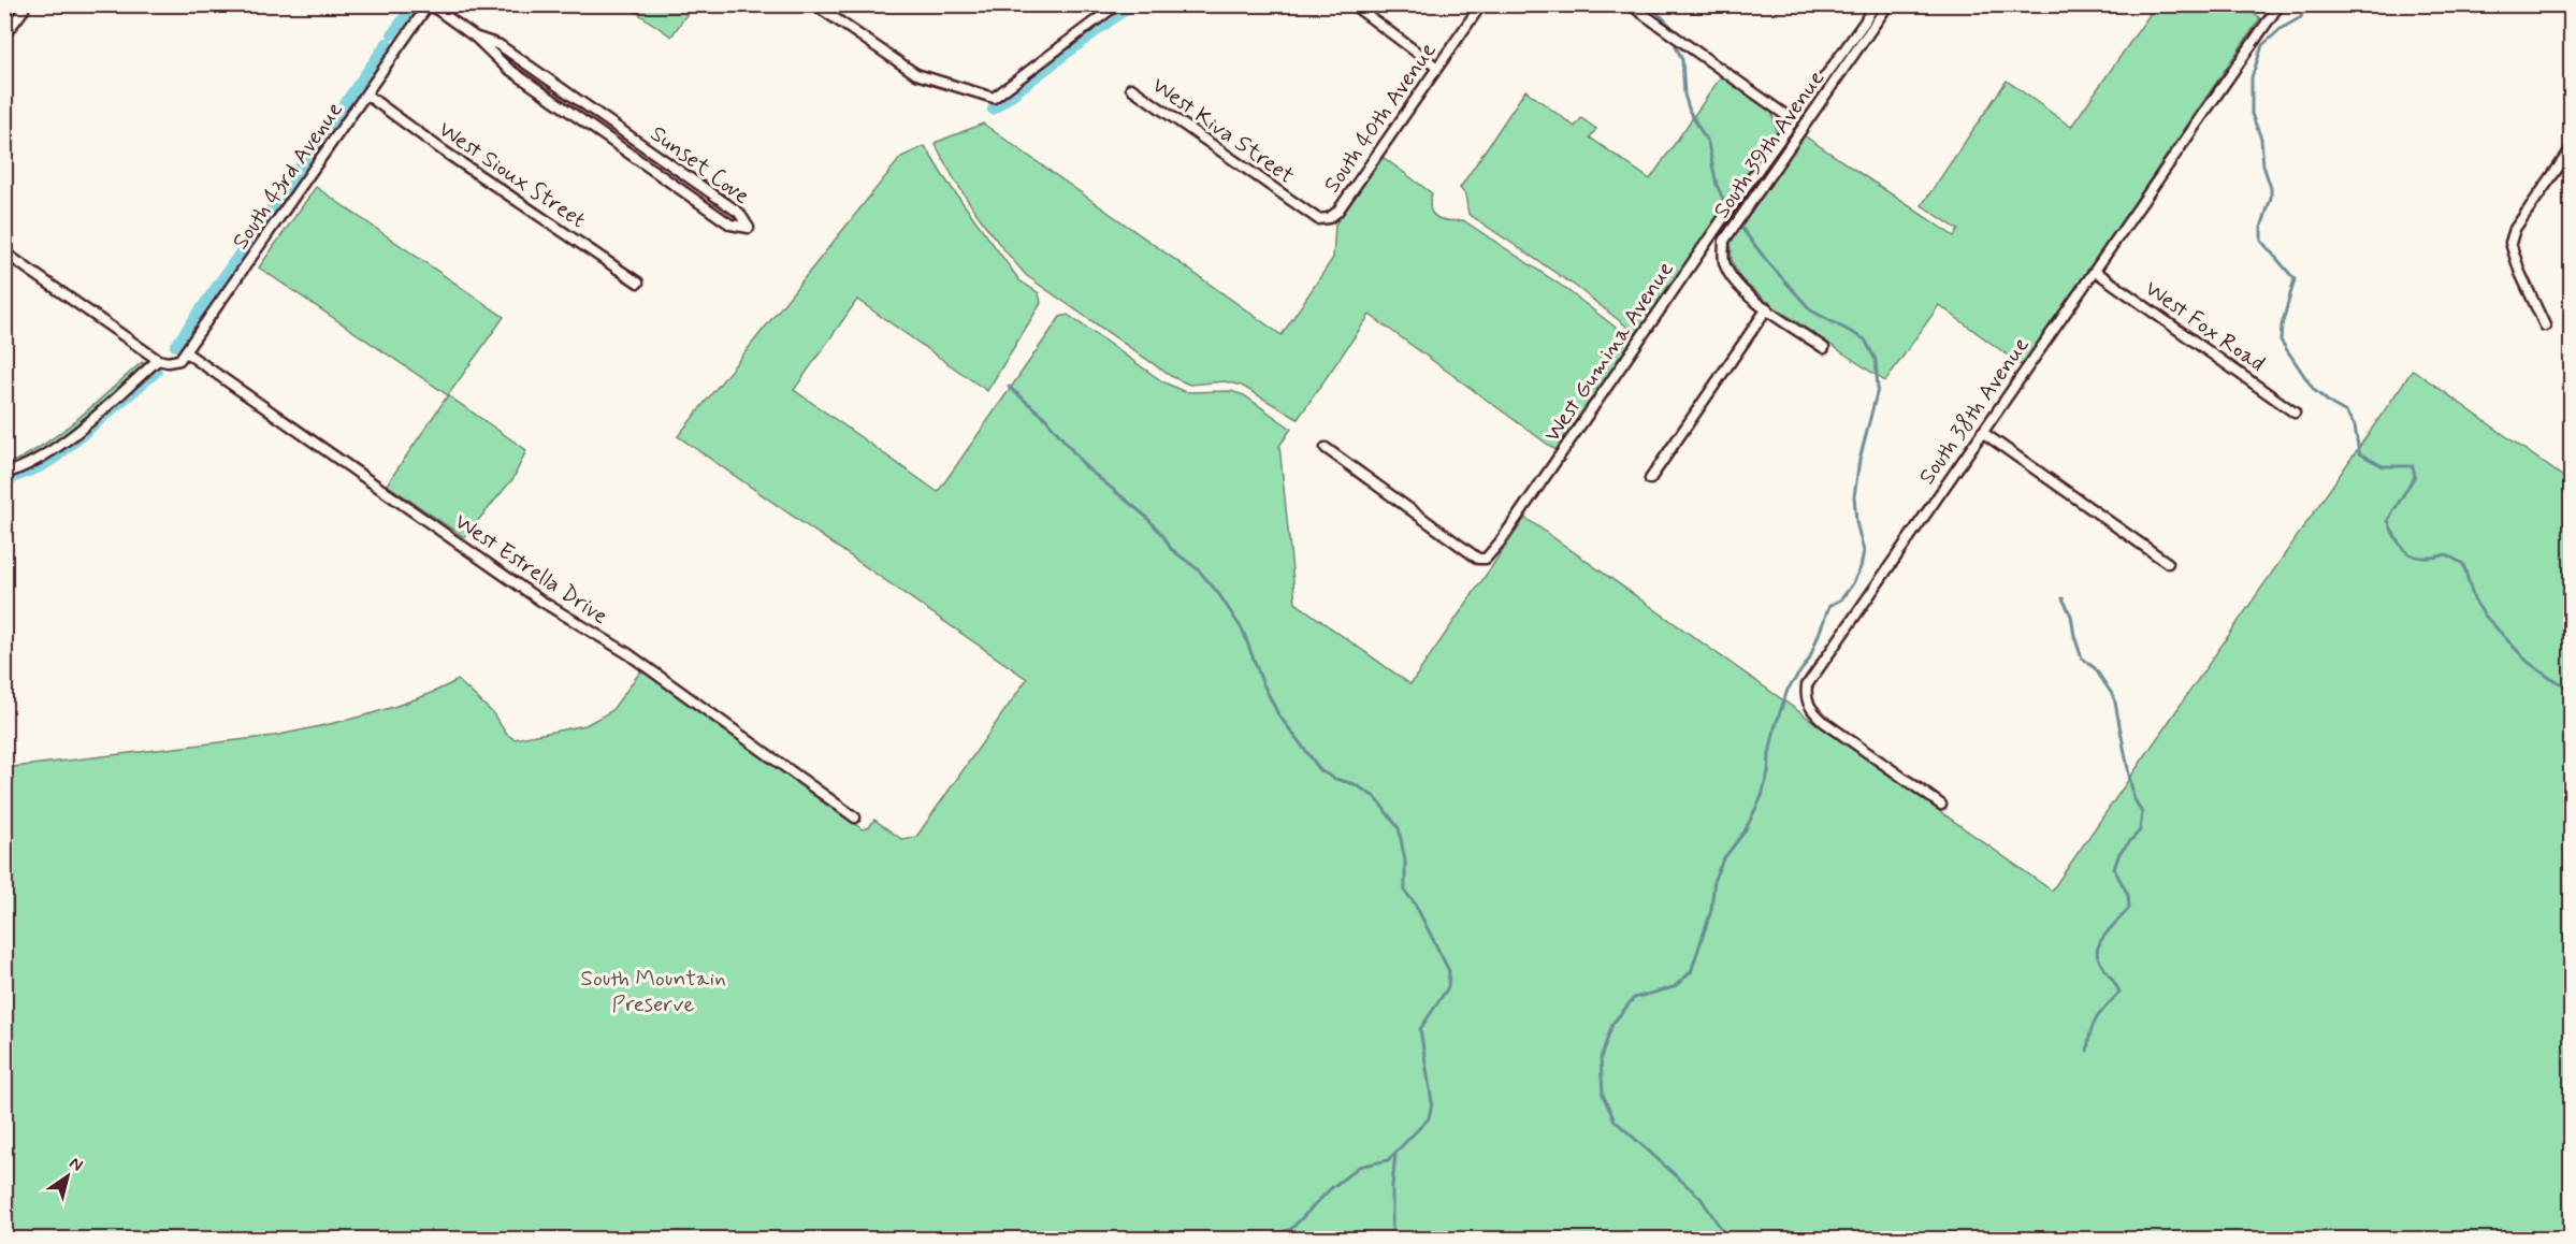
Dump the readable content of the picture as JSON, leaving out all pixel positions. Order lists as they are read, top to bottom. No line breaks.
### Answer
{"streets":{"street":["South 40th Avenue","West Kiva Street","South 39th Avenue","Sunset Cove","West Sioux Street","South 43rd Avenue","West Fox Road","West Gumina Avenue","South 38th Avenue","West Estrella Drive"]},"crossings":[["South 40th Avenue","West Kiva Street"],["Sunset Cove","South 43rd Avenue"],["West Sioux Street","South 43rd Avenue"],["South 43rd Avenue","West Estrella Drive"],["West Fox Road","South 38th Avenue"]],"parks":["South Mountain Preserve"],"north":"top right"}
